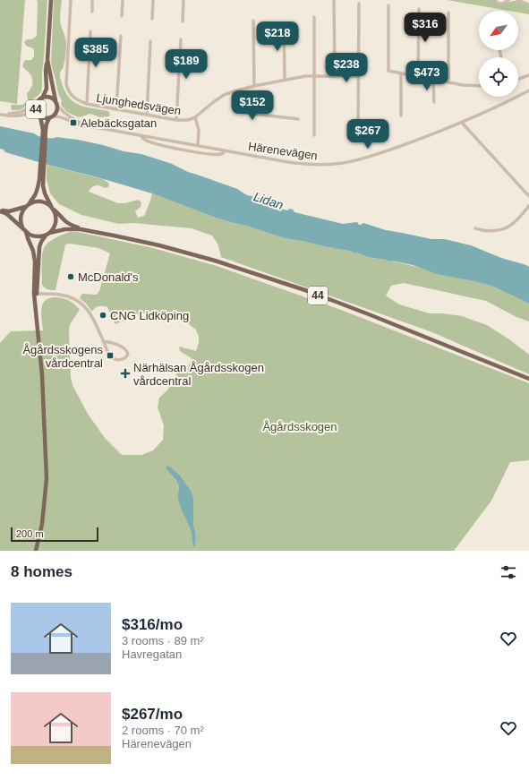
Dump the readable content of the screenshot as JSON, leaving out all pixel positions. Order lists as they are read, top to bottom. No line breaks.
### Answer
{"streets":{"main road":["44"],"street":["Ljunghedsvägen","Härenevägen"]},"crossings":[["44","Härenevägen"]],"water":["Lidan"],"parks":["Ågårdsskogen"],"places":{"transit":["Alebäcksgatan","Ågårdsskogens vårdcentral"],"other":["McDonald's","CNG Lidköping"],"health":["Närhälsan Ågårdsskogen vårdcentral"]},"scale_bar":"200 m","north":"bottom left","page":{"price":["$316","$218","$385","$189","$238","$473","$152","$267"],"scale":"200 m","heading":"8 homes","list":[{"name":"$316/mo","note":"3 rooms · 89 m² · Havregatan"},{"name":"$267/mo","note":"2 rooms · 70 m² · Härenevägen"}]}}
